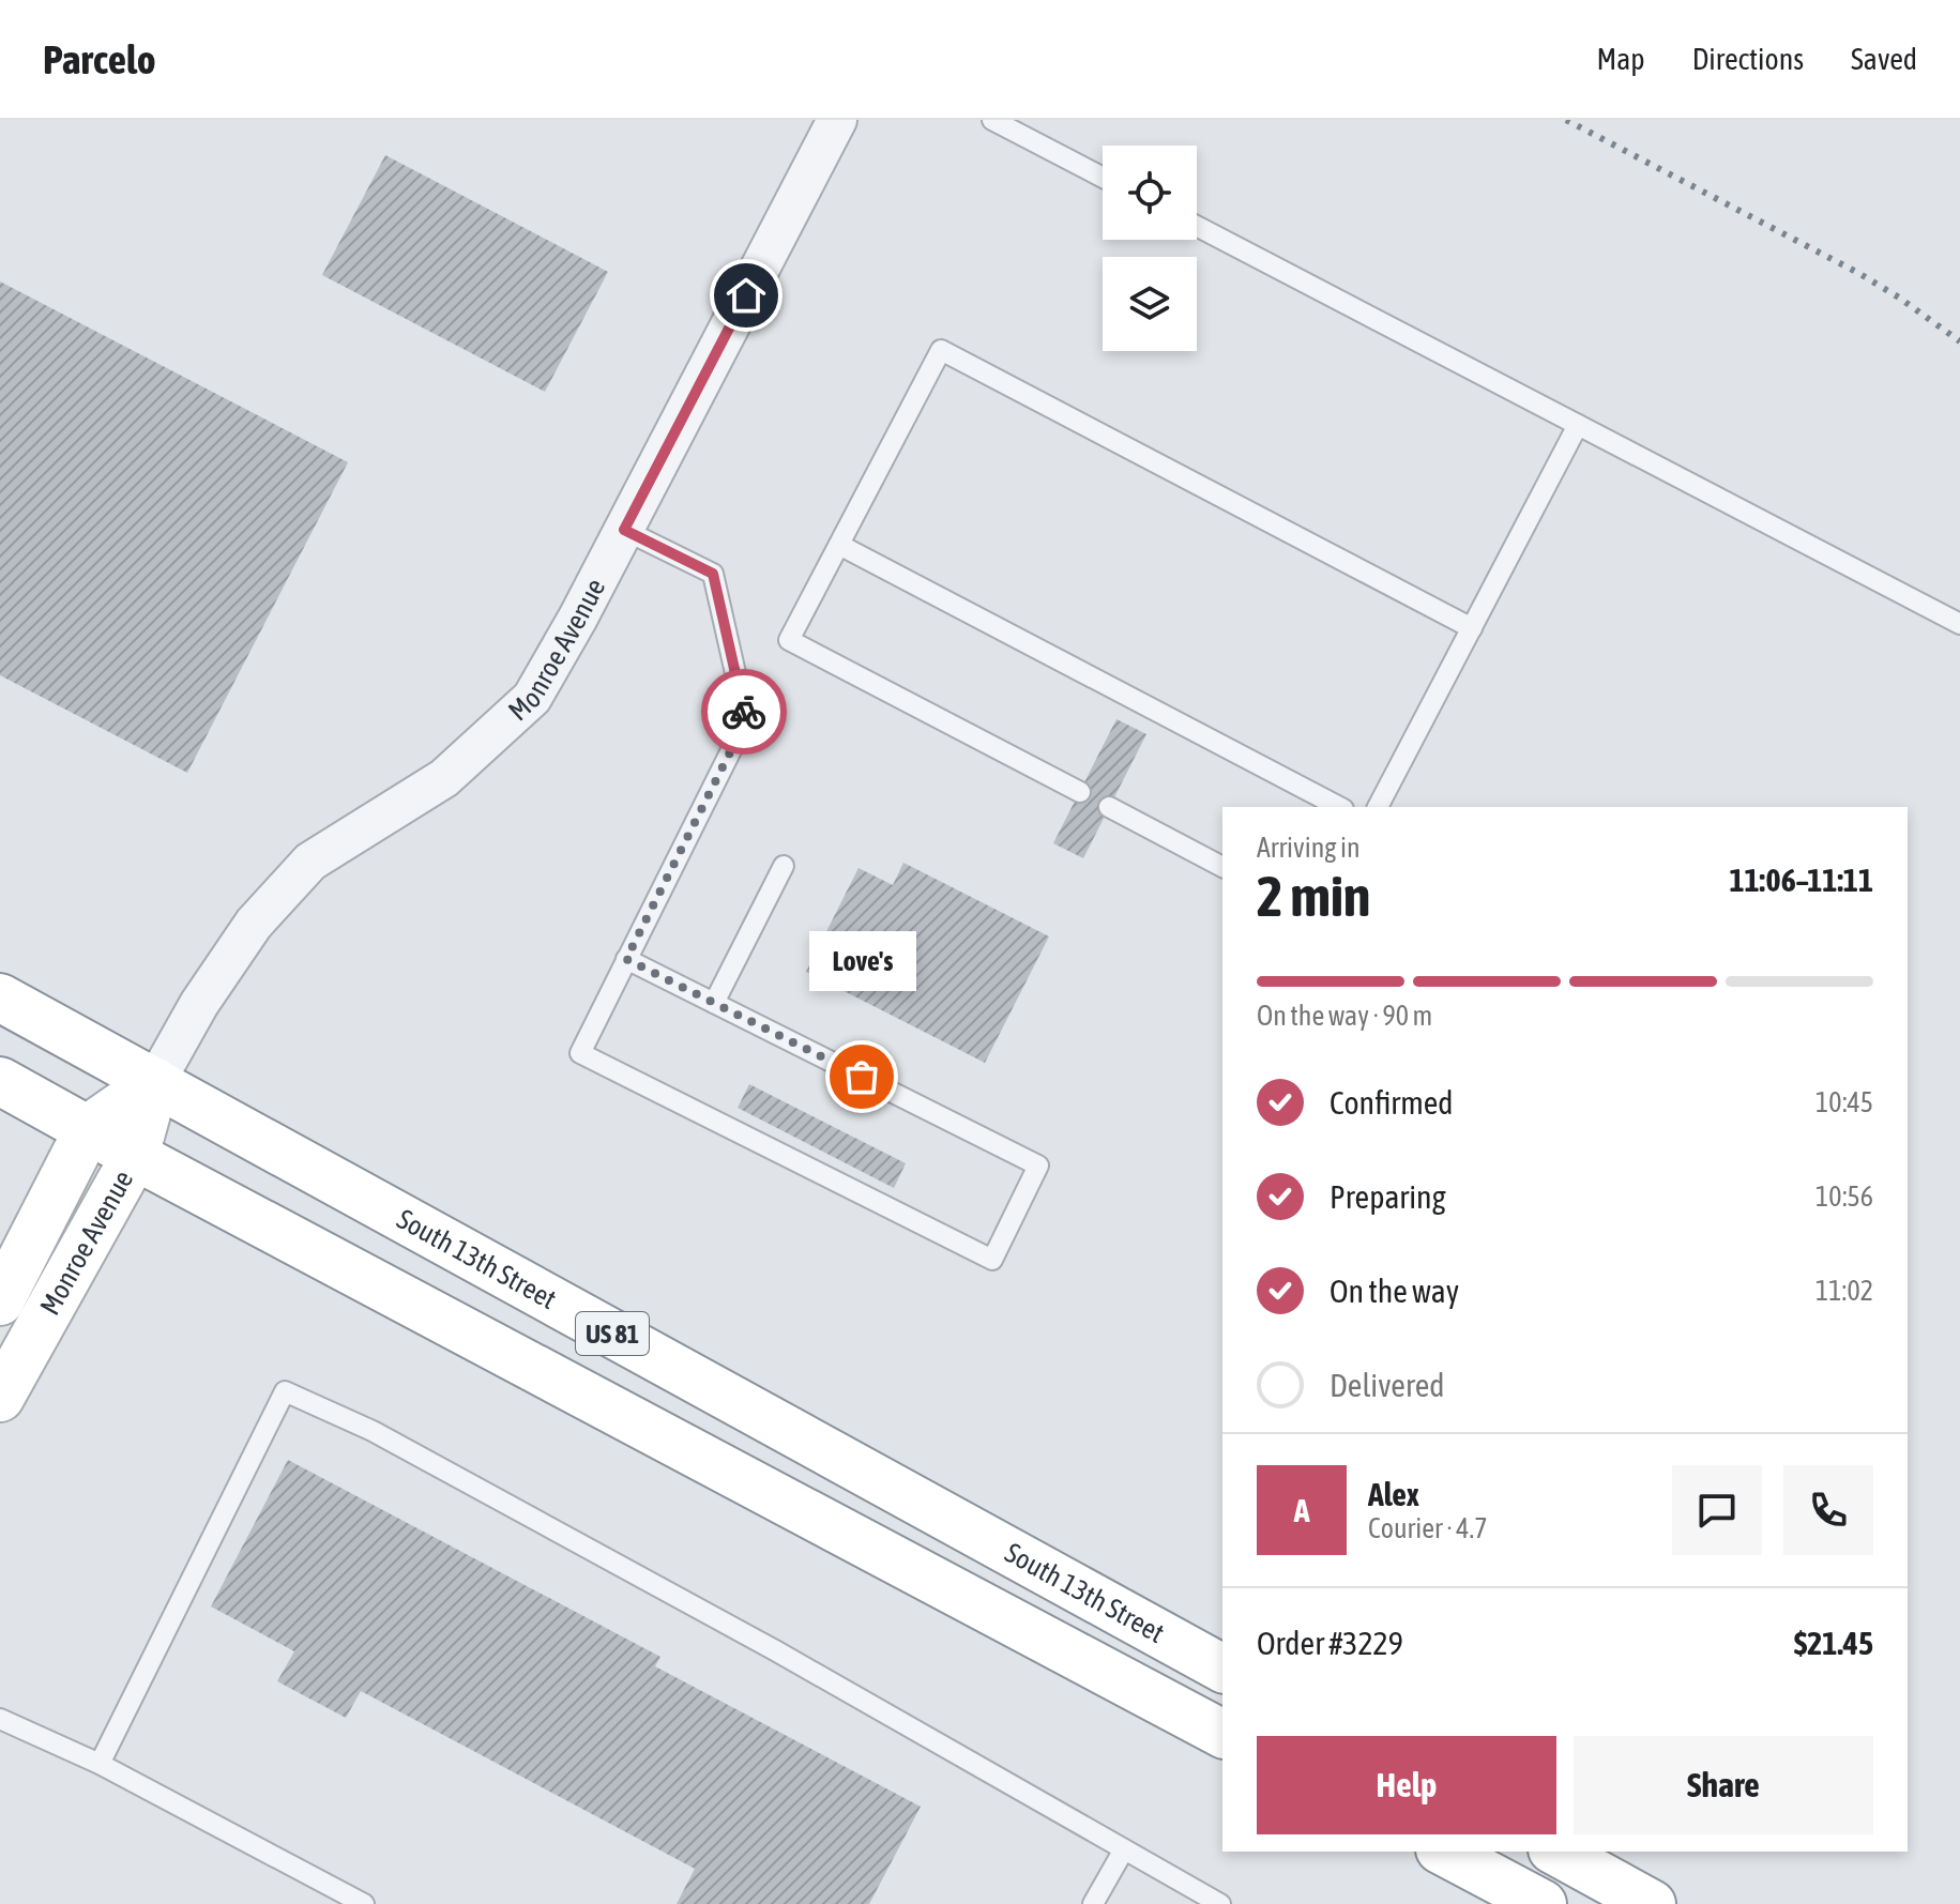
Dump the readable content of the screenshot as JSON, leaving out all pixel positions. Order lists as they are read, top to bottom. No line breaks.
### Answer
{"streets":{"main road":["Monroe Avenue","South 13th Street","US 81"]},"crossings":[["Monroe Avenue","South 13th Street"],["Monroe Avenue","US 81"]],"places":["Love's"],"page":{"header":"Parcelo","nav":["Map","Directions","Saved"],"heading":["2 min","Arriving in","11:06–11:11"],"panel":["Alex","Courier · 4.7","Order #3229","$21.45"],"bubble":"Love's","bar":"On the way · 90 m","list":[["Confirmed","10:45"],["Preparing","10:56"],["On the way","11:02"],"Delivered"],"round":"A","buttons":["Help","Share"]}}
